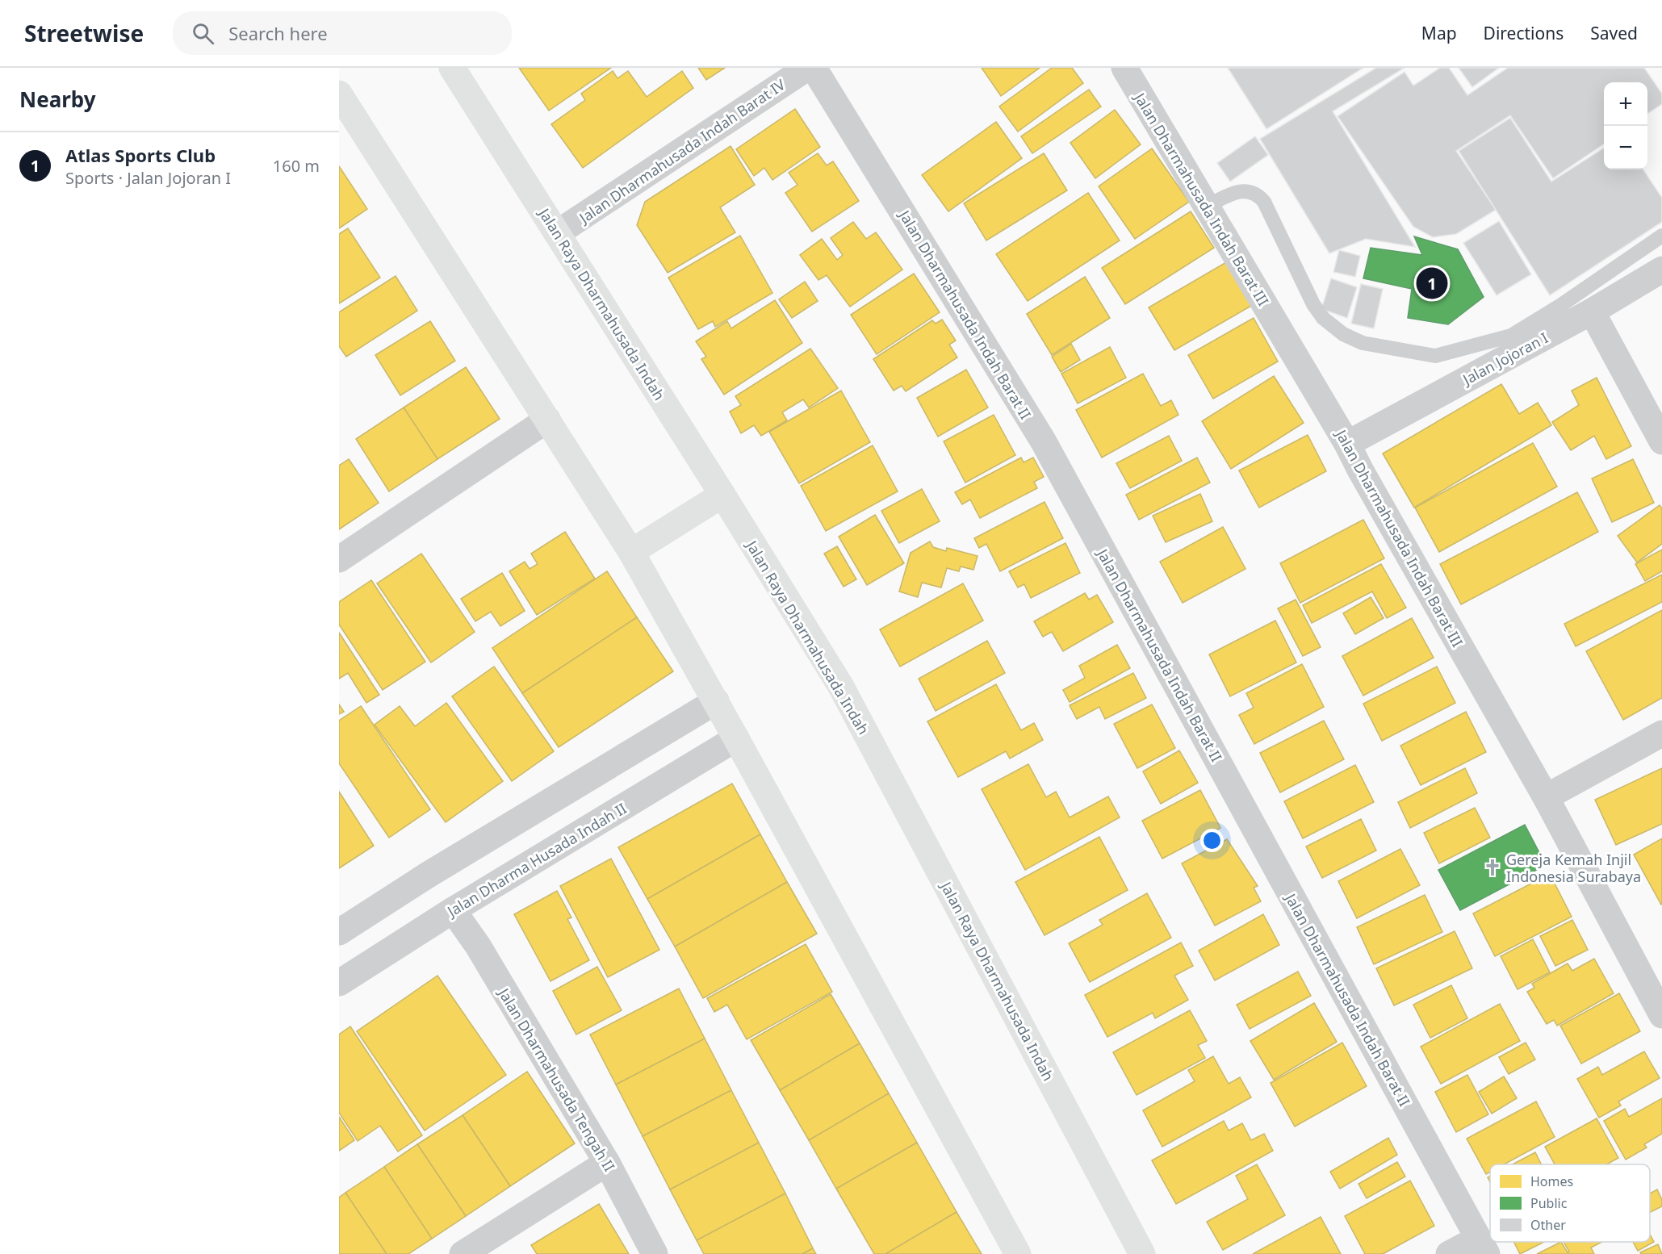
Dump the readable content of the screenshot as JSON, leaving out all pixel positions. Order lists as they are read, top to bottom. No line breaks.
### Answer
{"streets":{"main road":["Jalan Raya Dharmahusada Indah"],"street":["Jalan Dharmahusada Indah Barat IV","Jalan Dharmahusada Indah Barat III","Jalan Dharmahusada Indah Barat II","Jalan Jojoran I","Jalan Dharma Husada Indah II","Jalan Dharmahusada Tengah II"]},"crossings":[["Jalan Dharmahusada Indah Barat IV","Jalan Raya Dharmahusada Indah"],["Jalan Dharmahusada Indah Barat III","Jalan Jojoran I"],["Jalan Dharma Husada Indah II","Jalan Dharmahusada Tengah II"]],"places":{"church":["Gereja Kemah Injil Indonesia Surabaya"]},"legend":["Homes","Public","Other"],"page":{"header":"Streetwise","search":"Search here","nav":["Map","Directions","Saved"],"heading":"Nearby","map_buttons":["+","−"],"list":[{"mark":"1","name":"Atlas Sports Club","note":"Sports · Jalan Jojoran I","value":"160 m"}],"pins":"1"}}
